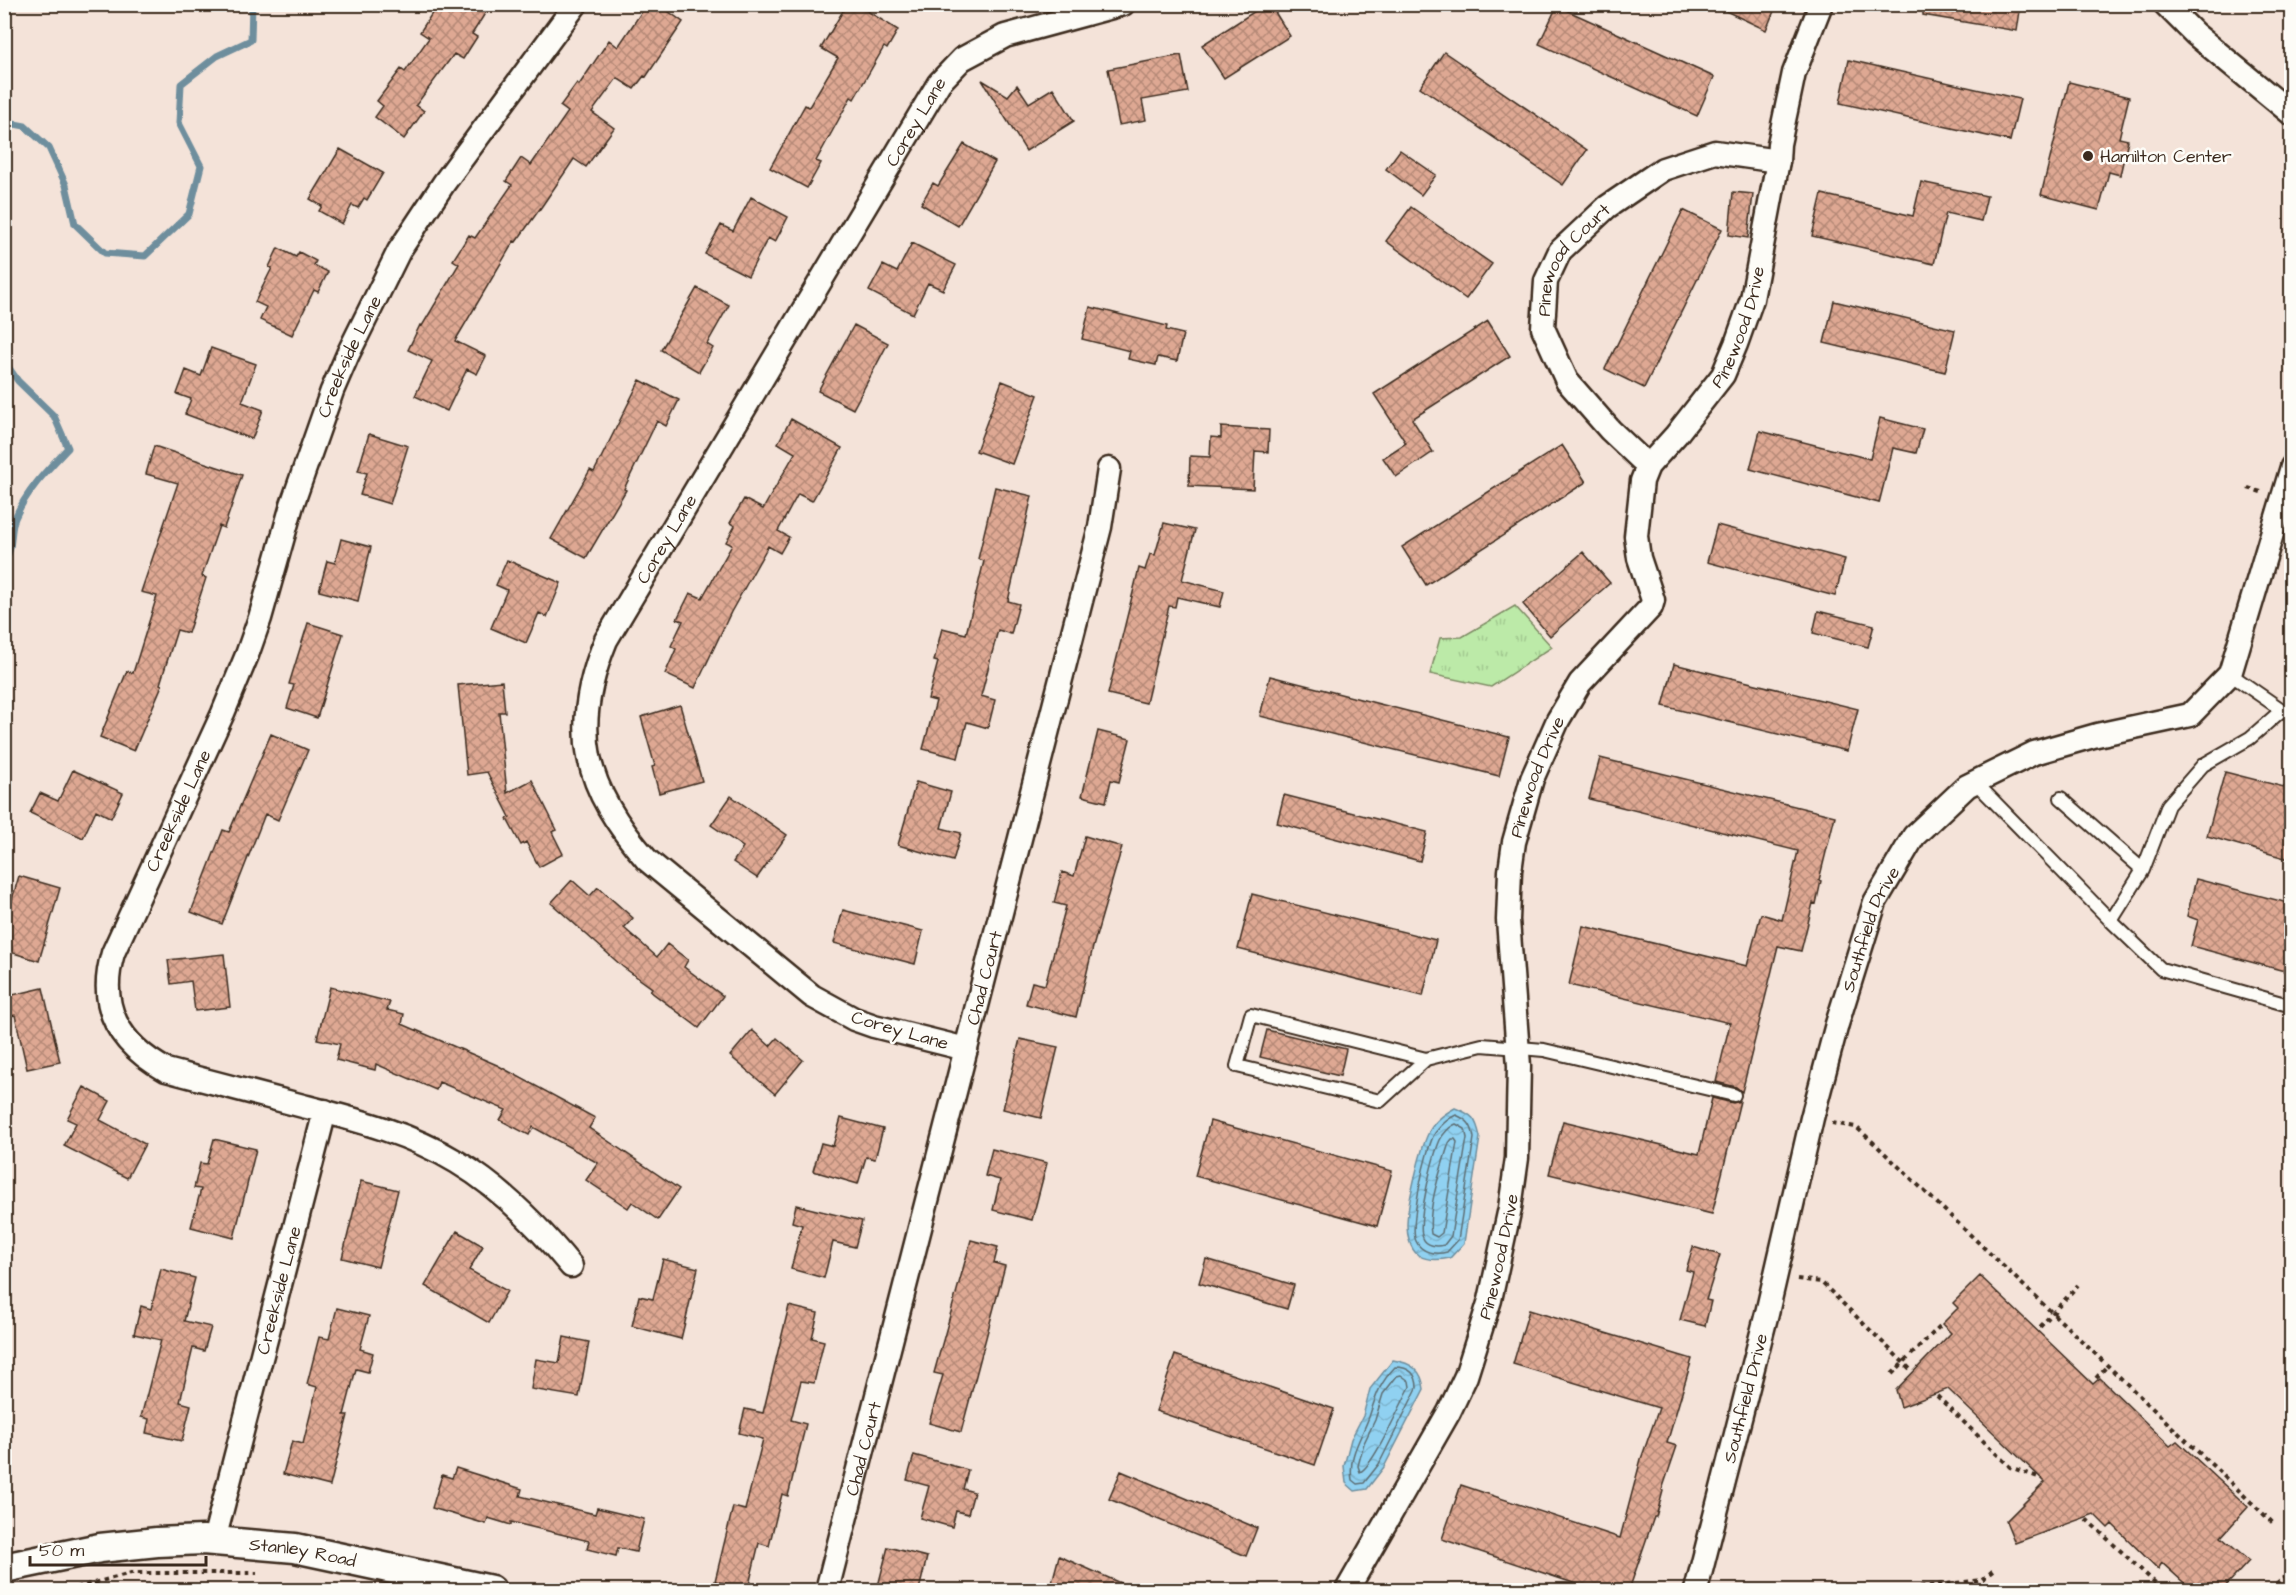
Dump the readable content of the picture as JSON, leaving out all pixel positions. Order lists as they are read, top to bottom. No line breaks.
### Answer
{"streets":{"street":["Corey Lane","Pinewood Court","Pinewood Drive","Creekside Lane","Southfield Drive","Chad Court","Stanley Road"]},"crossings":[["Corey Lane","Chad Court"],["Pinewood Court","Pinewood Drive"],["Creekside Lane","Stanley Road"]],"places":["Hamilton Center"],"scale_bar":"50 m"}
